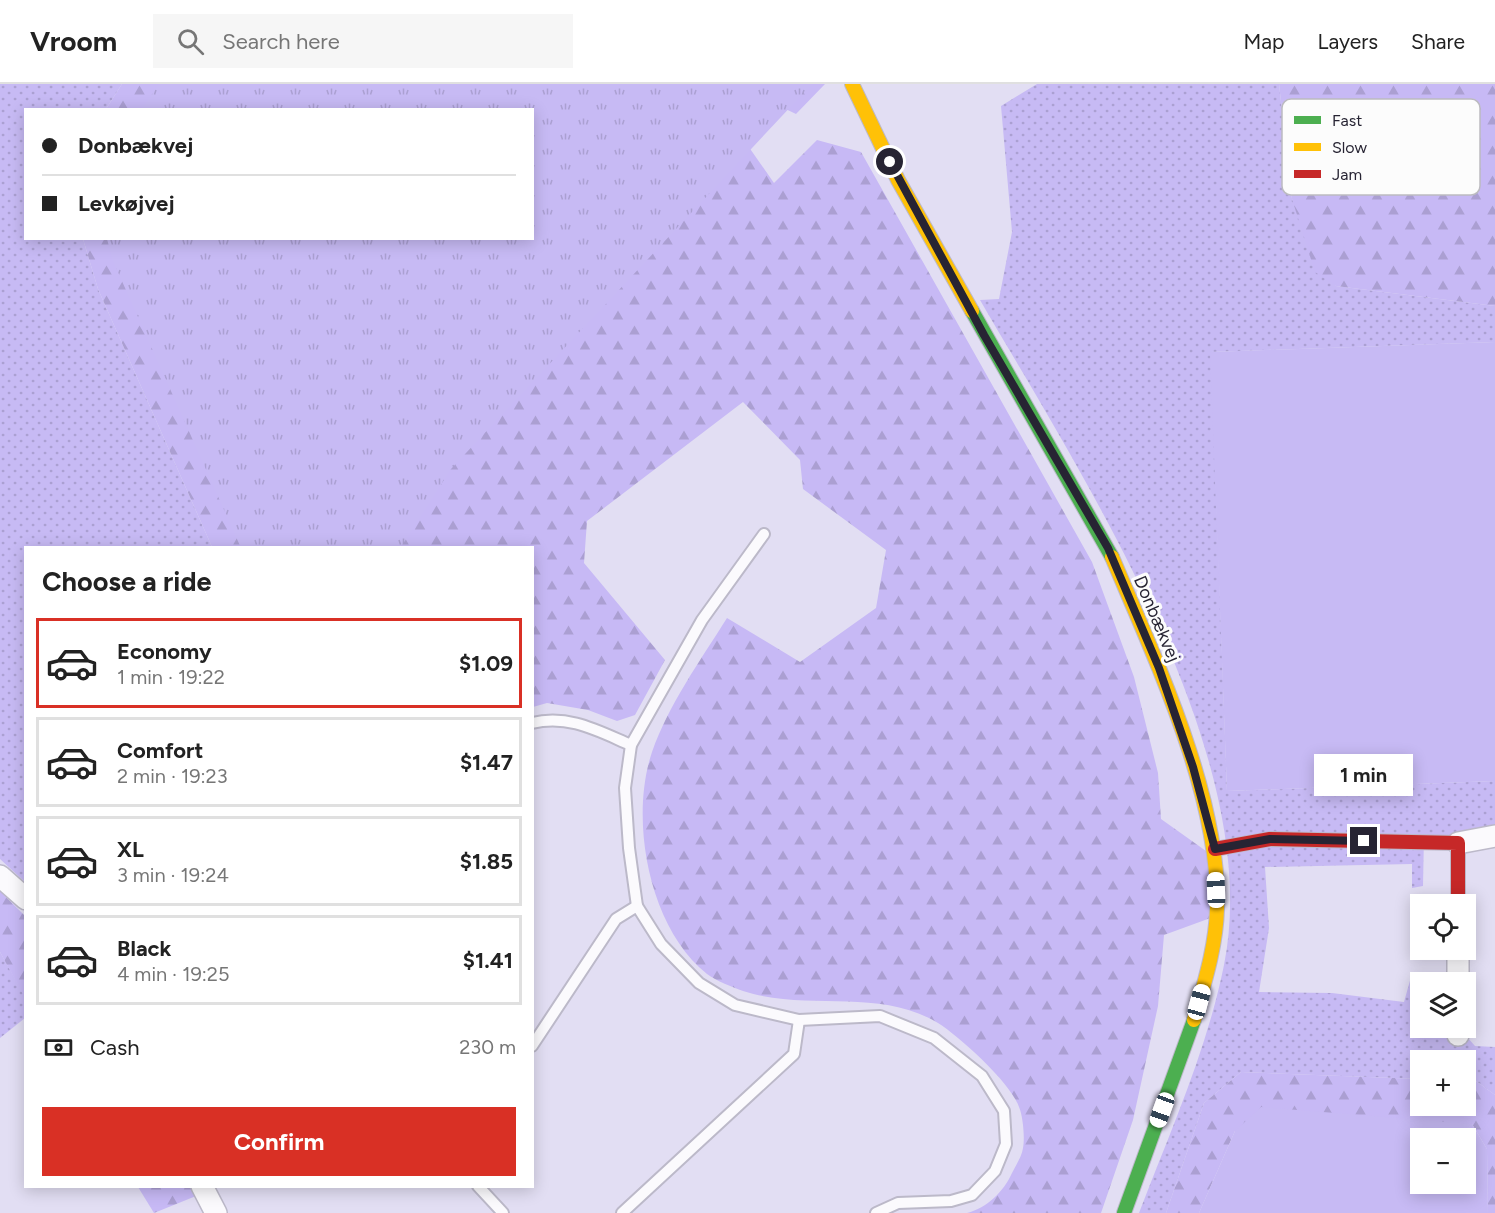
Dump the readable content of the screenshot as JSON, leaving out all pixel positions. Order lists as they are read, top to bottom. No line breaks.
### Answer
{"streets":{"street":["Donbækvej"]},"legend":["Fast","Slow","Jam"],"page":{"header":"Vroom","search":"Search here","nav":["Map","Layers","Share"],"banner":["Donbækvej","Levkøjvej"],"heading":"Choose a ride","list":[{"name":"Economy","note":"1 min · 19:22","value":"$1.09"},{"name":"Comfort","note":"2 min · 19:23","value":"$1.47"},{"name":"XL","note":"3 min · 19:24","value":"$1.85"},{"name":"Black","note":"4 min · 19:25","value":"$1.41"}],"bubble":"1 min","map_buttons":["+","−"],"pay":["Cash","230 m"],"buttons":"Confirm"}}
